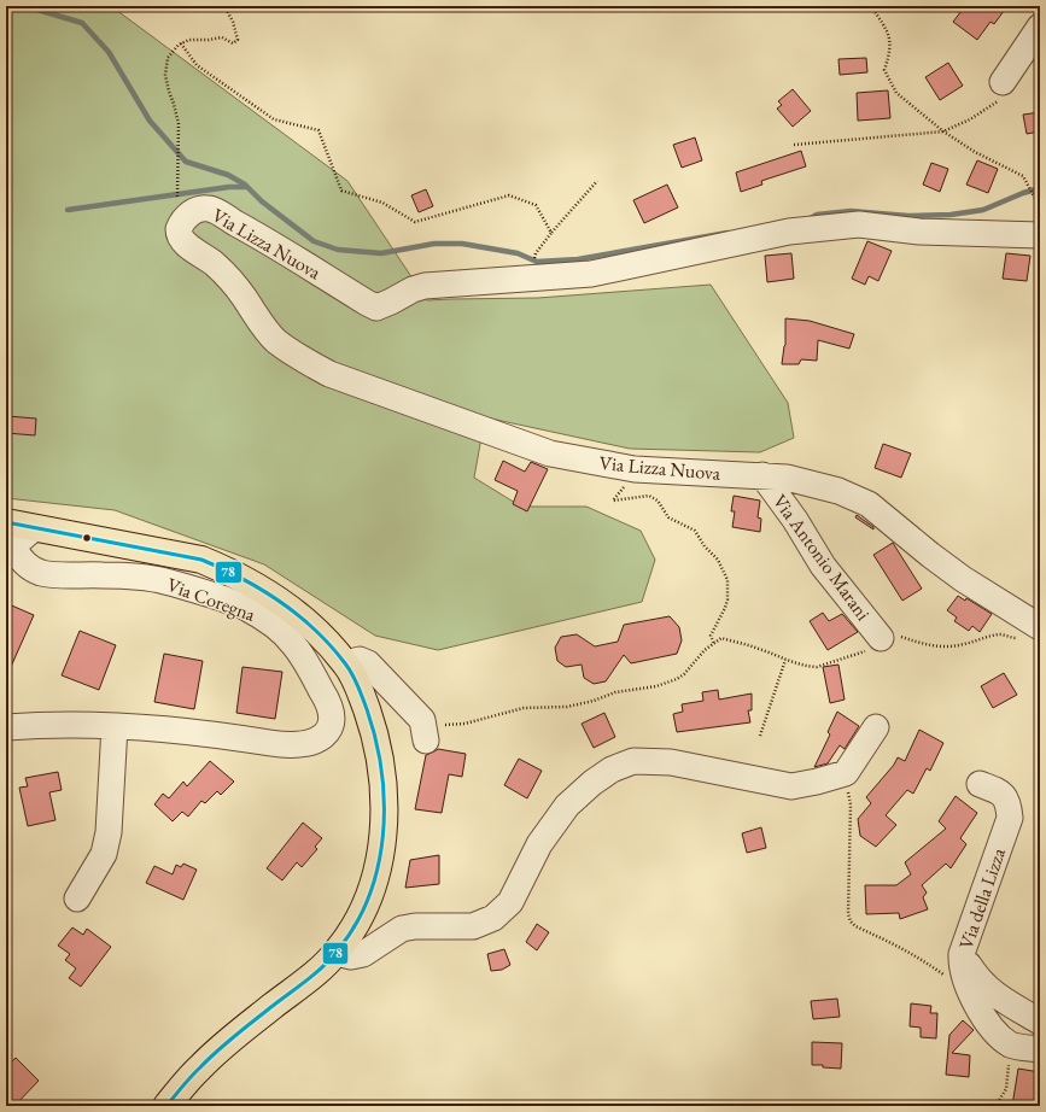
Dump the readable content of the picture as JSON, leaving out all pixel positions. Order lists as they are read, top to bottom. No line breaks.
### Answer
{"streets":{"street":["Via Lizza Nuova","Via Antonio Marani","Via Coregna","Via della Lizza"]},"crossings":[["Via Lizza Nuova","Via Antonio Marani"]],"lines":["transit line 78"]}
